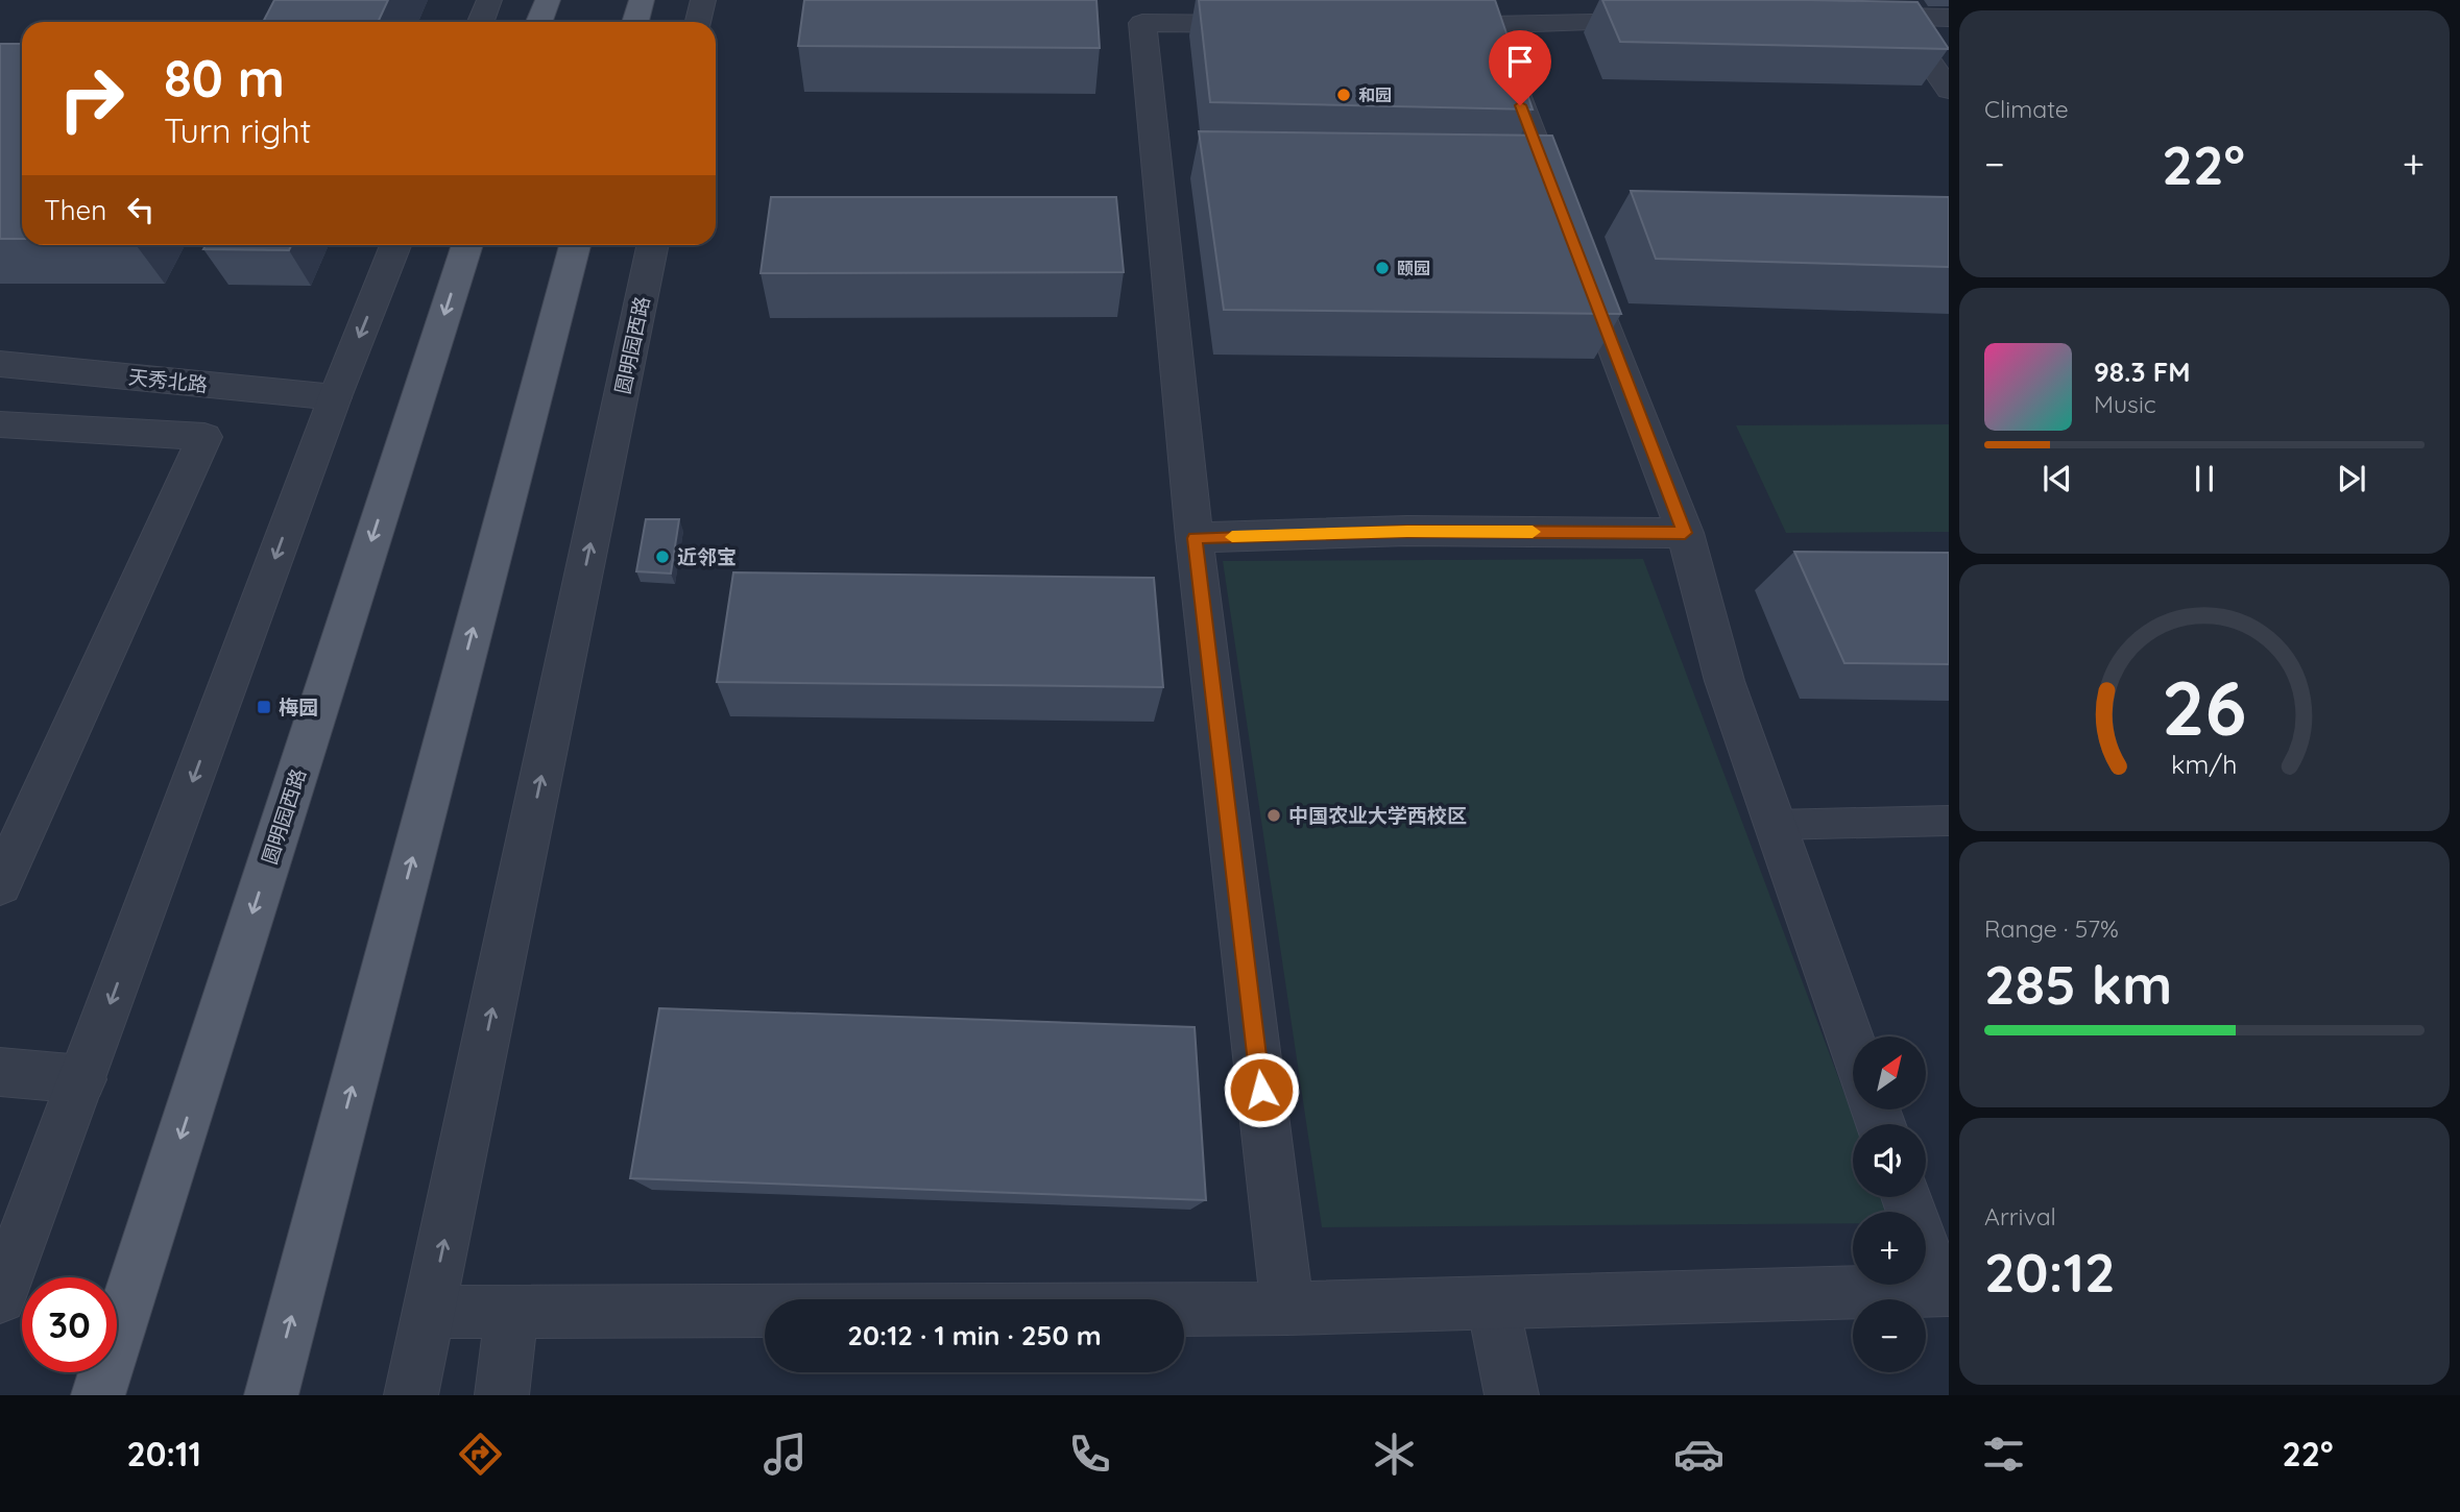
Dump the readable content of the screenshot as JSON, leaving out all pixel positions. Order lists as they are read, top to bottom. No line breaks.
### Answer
{"streets":{"main road":["圆明园西路"],"street":["天秀北路"]},"places":{"other":["和园","颐园","近邻宝","中国农业大学西校区"],"transit":["梅园"]},"north":"top right","page":{"tile":["Climate",["Range · 57%","285 km"],["Arrival","20:12"]],"turn":["80 m","Turn right"],"heat":["−","22°","+"],"then":"Then","song":["98.3 FM","Music"],"map_buttons":["+","−"],"limit":"30","trip":"20:12 · 1 min · 250 m","tabs":["20:11","22°"],"gauge":["26","km/h"]}}
